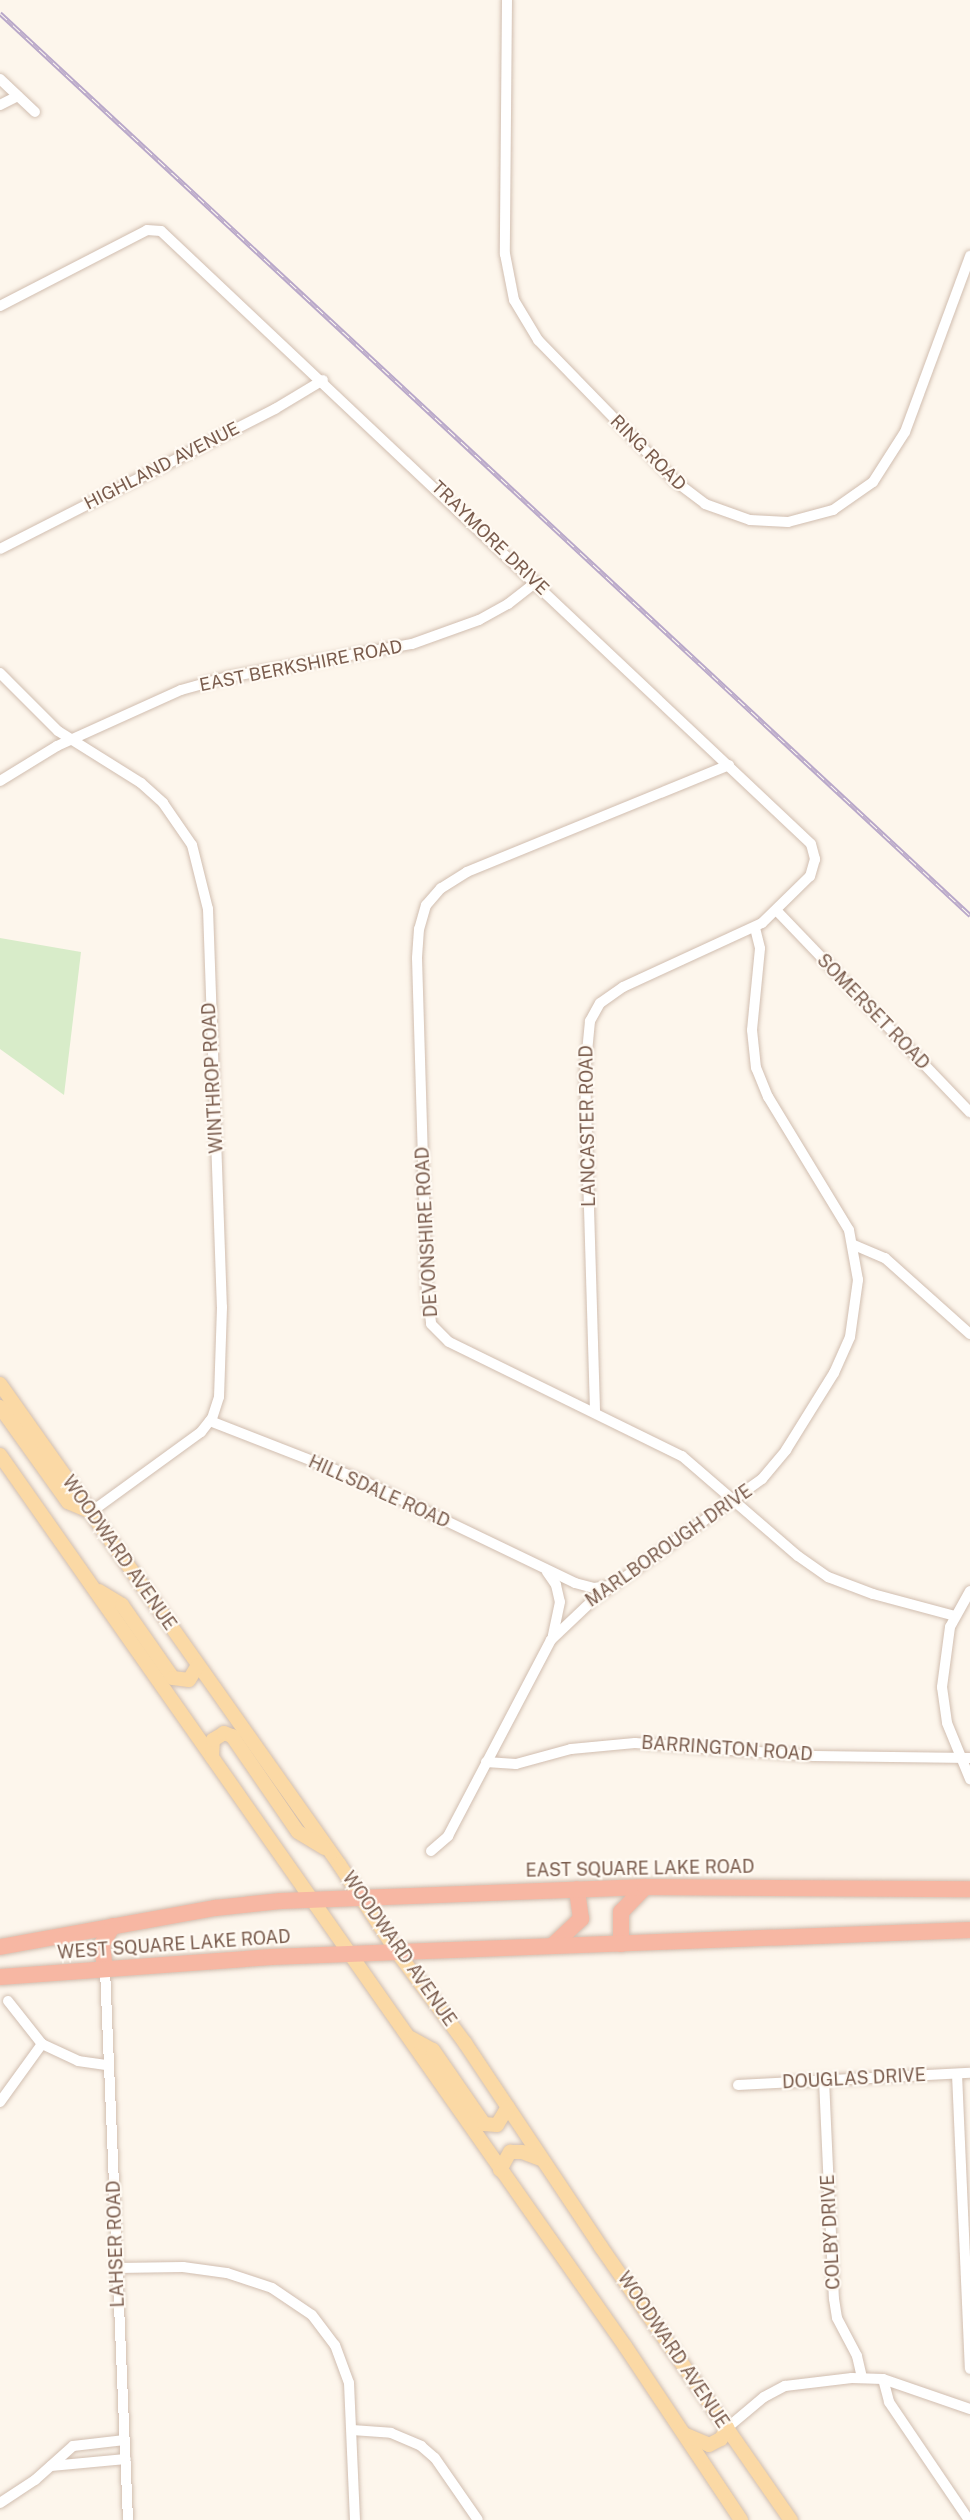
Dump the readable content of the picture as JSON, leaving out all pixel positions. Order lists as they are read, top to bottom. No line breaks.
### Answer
{"streets":{"highway":["EAST SQUARE LAKE ROAD","WEST SQUARE LAKE ROAD"],"main road":["WOODWARD AVENUE"],"street":["RING ROAD","HIGHLAND AVENUE","TRAYMORE DRIVE","EAST BERKSHIRE ROAD","SOMERSET ROAD","WINTHROP ROAD","LANCASTER ROAD","DEVONSHIRE ROAD","HILLSDALE ROAD","MARLBOROUGH DRIVE","BARRINGTON ROAD","DOUGLAS DRIVE","COLBY DRIVE","LAHSER ROAD"]},"crossings":[["HIGHLAND AVENUE","TRAYMORE DRIVE"],["TRAYMORE DRIVE","EAST BERKSHIRE ROAD"],["TRAYMORE DRIVE","LANCASTER ROAD"],["TRAYMORE DRIVE","DEVONSHIRE ROAD"],["EAST BERKSHIRE ROAD","WINTHROP ROAD"],["SOMERSET ROAD","LANCASTER ROAD"],["WINTHROP ROAD","HILLSDALE ROAD"],["LANCASTER ROAD","DEVONSHIRE ROAD"],["LANCASTER ROAD","MARLBOROUGH DRIVE"],["DEVONSHIRE ROAD","MARLBOROUGH DRIVE"],["HILLSDALE ROAD","MARLBOROUGH DRIVE"],["MARLBOROUGH DRIVE","BARRINGTON ROAD"],["WOODWARD AVENUE","EAST SQUARE LAKE ROAD"],["WOODWARD AVENUE","WEST SQUARE LAKE ROAD"],["EAST SQUARE LAKE ROAD","WEST SQUARE LAKE ROAD"],["WEST SQUARE LAKE ROAD","LAHSER ROAD"],["DOUGLAS DRIVE","COLBY DRIVE"]]}
